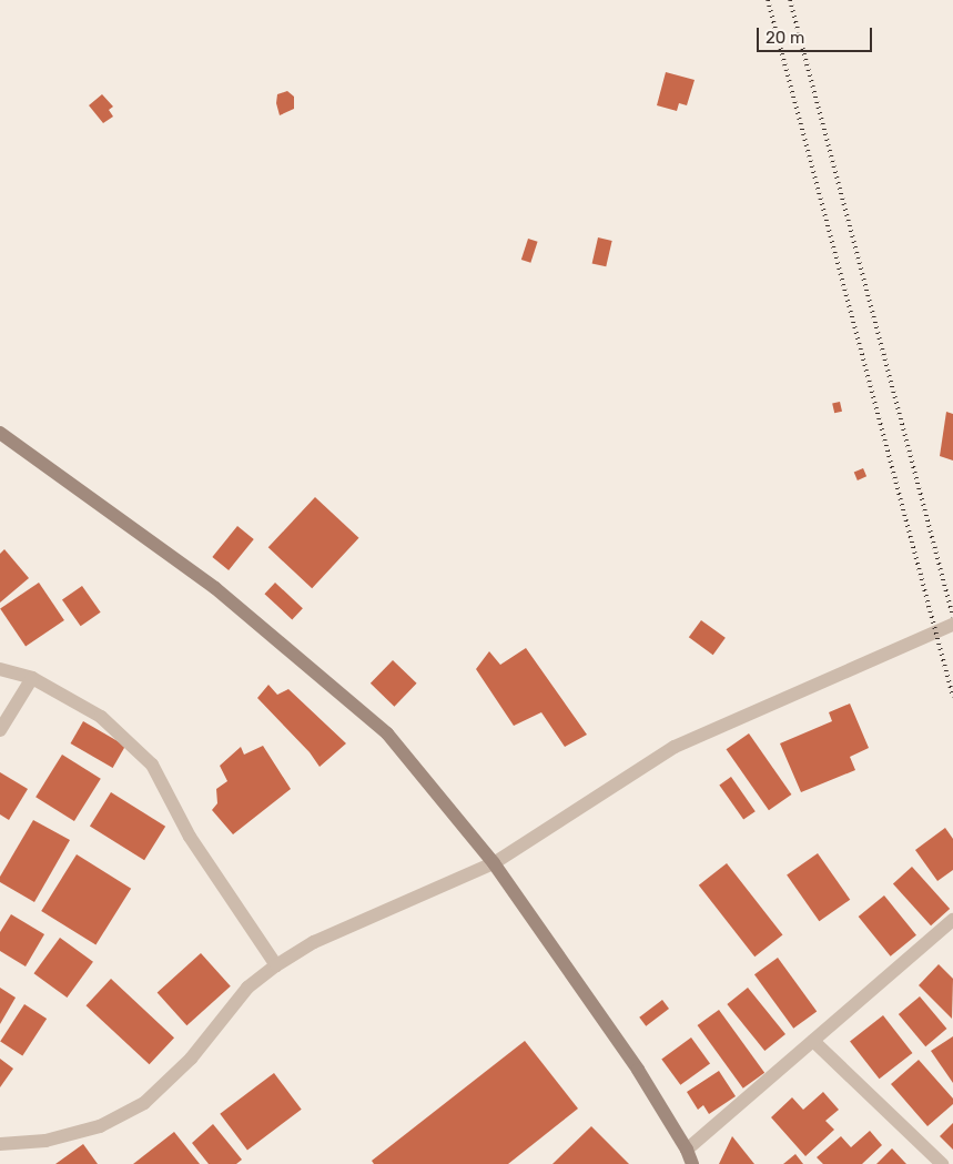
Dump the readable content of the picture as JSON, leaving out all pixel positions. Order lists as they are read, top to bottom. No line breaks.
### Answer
{"scale_bar":"20 m"}
